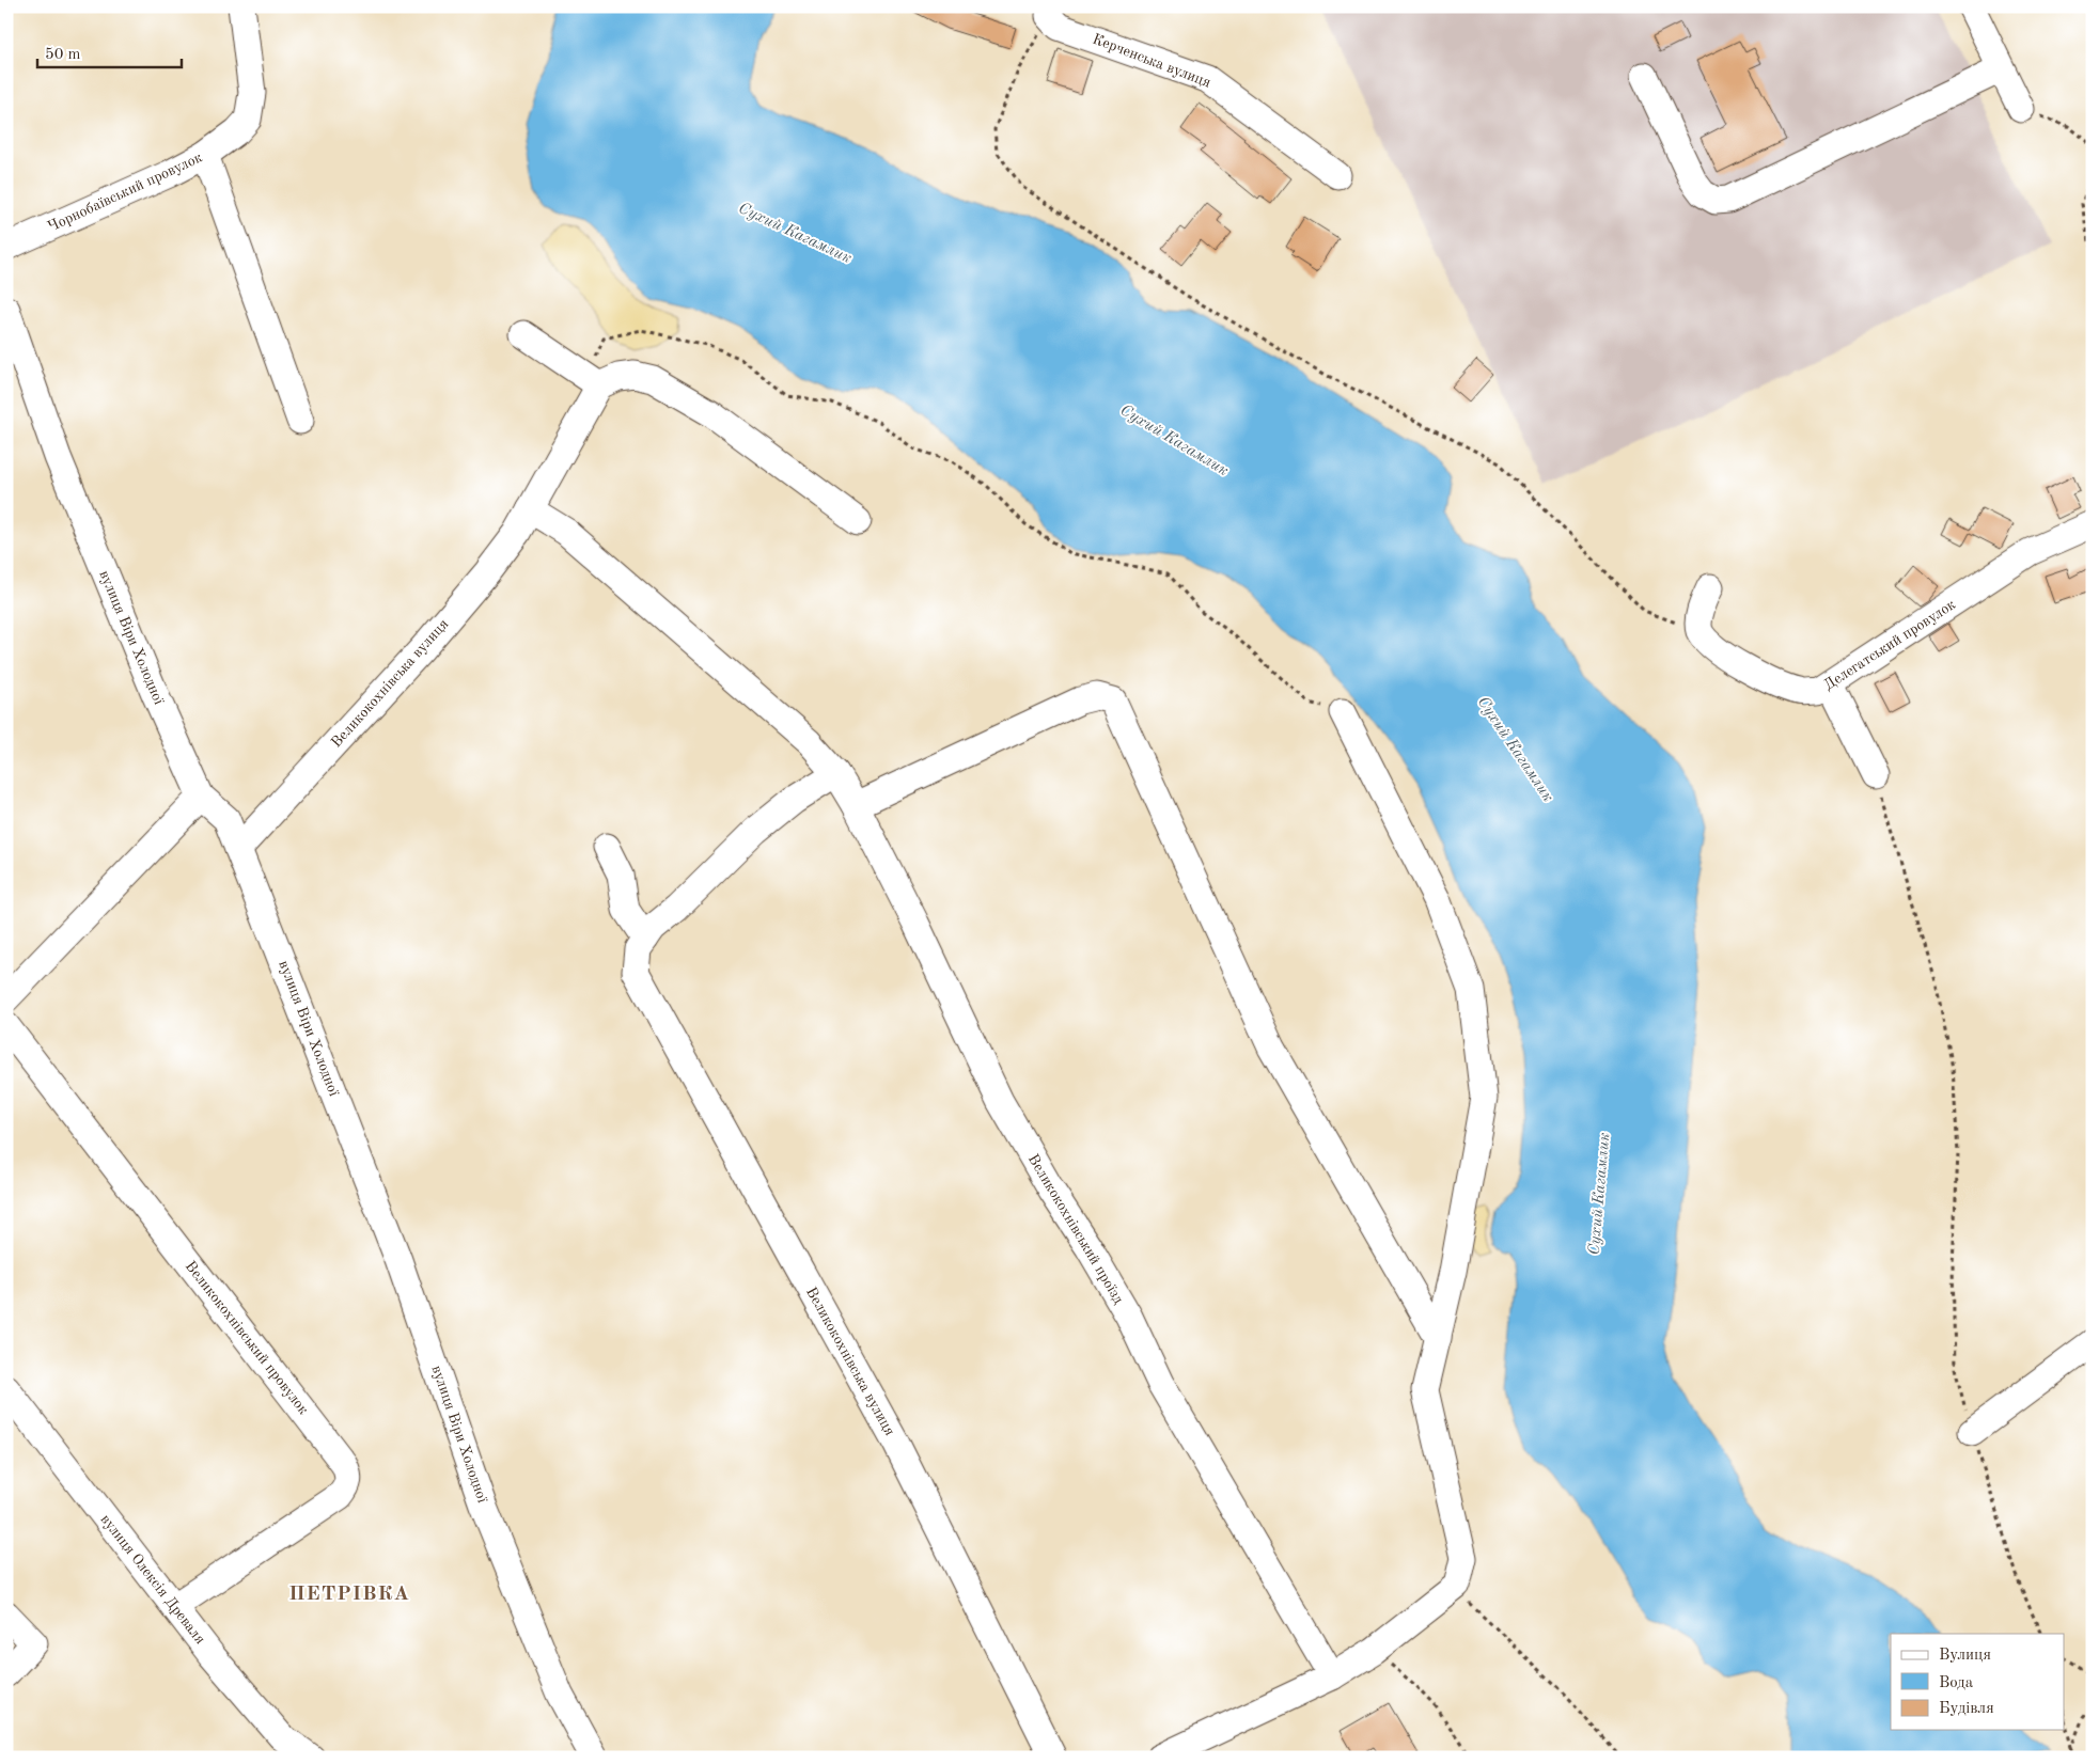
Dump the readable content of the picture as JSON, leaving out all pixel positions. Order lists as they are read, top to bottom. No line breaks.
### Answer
{"streets":{"street":["Керченська вулиця","Чорнобаївський провулок","вулиця Віри Холодної","Делегатський провулок","Великокохнівська вулиця","Великокохнівський проїзд","Великокохнівський провулок","вулиця Олексія Древаля"]},"crossings":[["вулиця Віри Холодної","Великокохнівська вулиця"],["Великокохнівський провулок","вулиця Олексія Древаля"]],"districts":["ПЕТРІВКА"],"water":["Сухий Кагамлик"],"legend":["Вулиця","Вода","Будівля"],"scale_bar":"50 m"}
